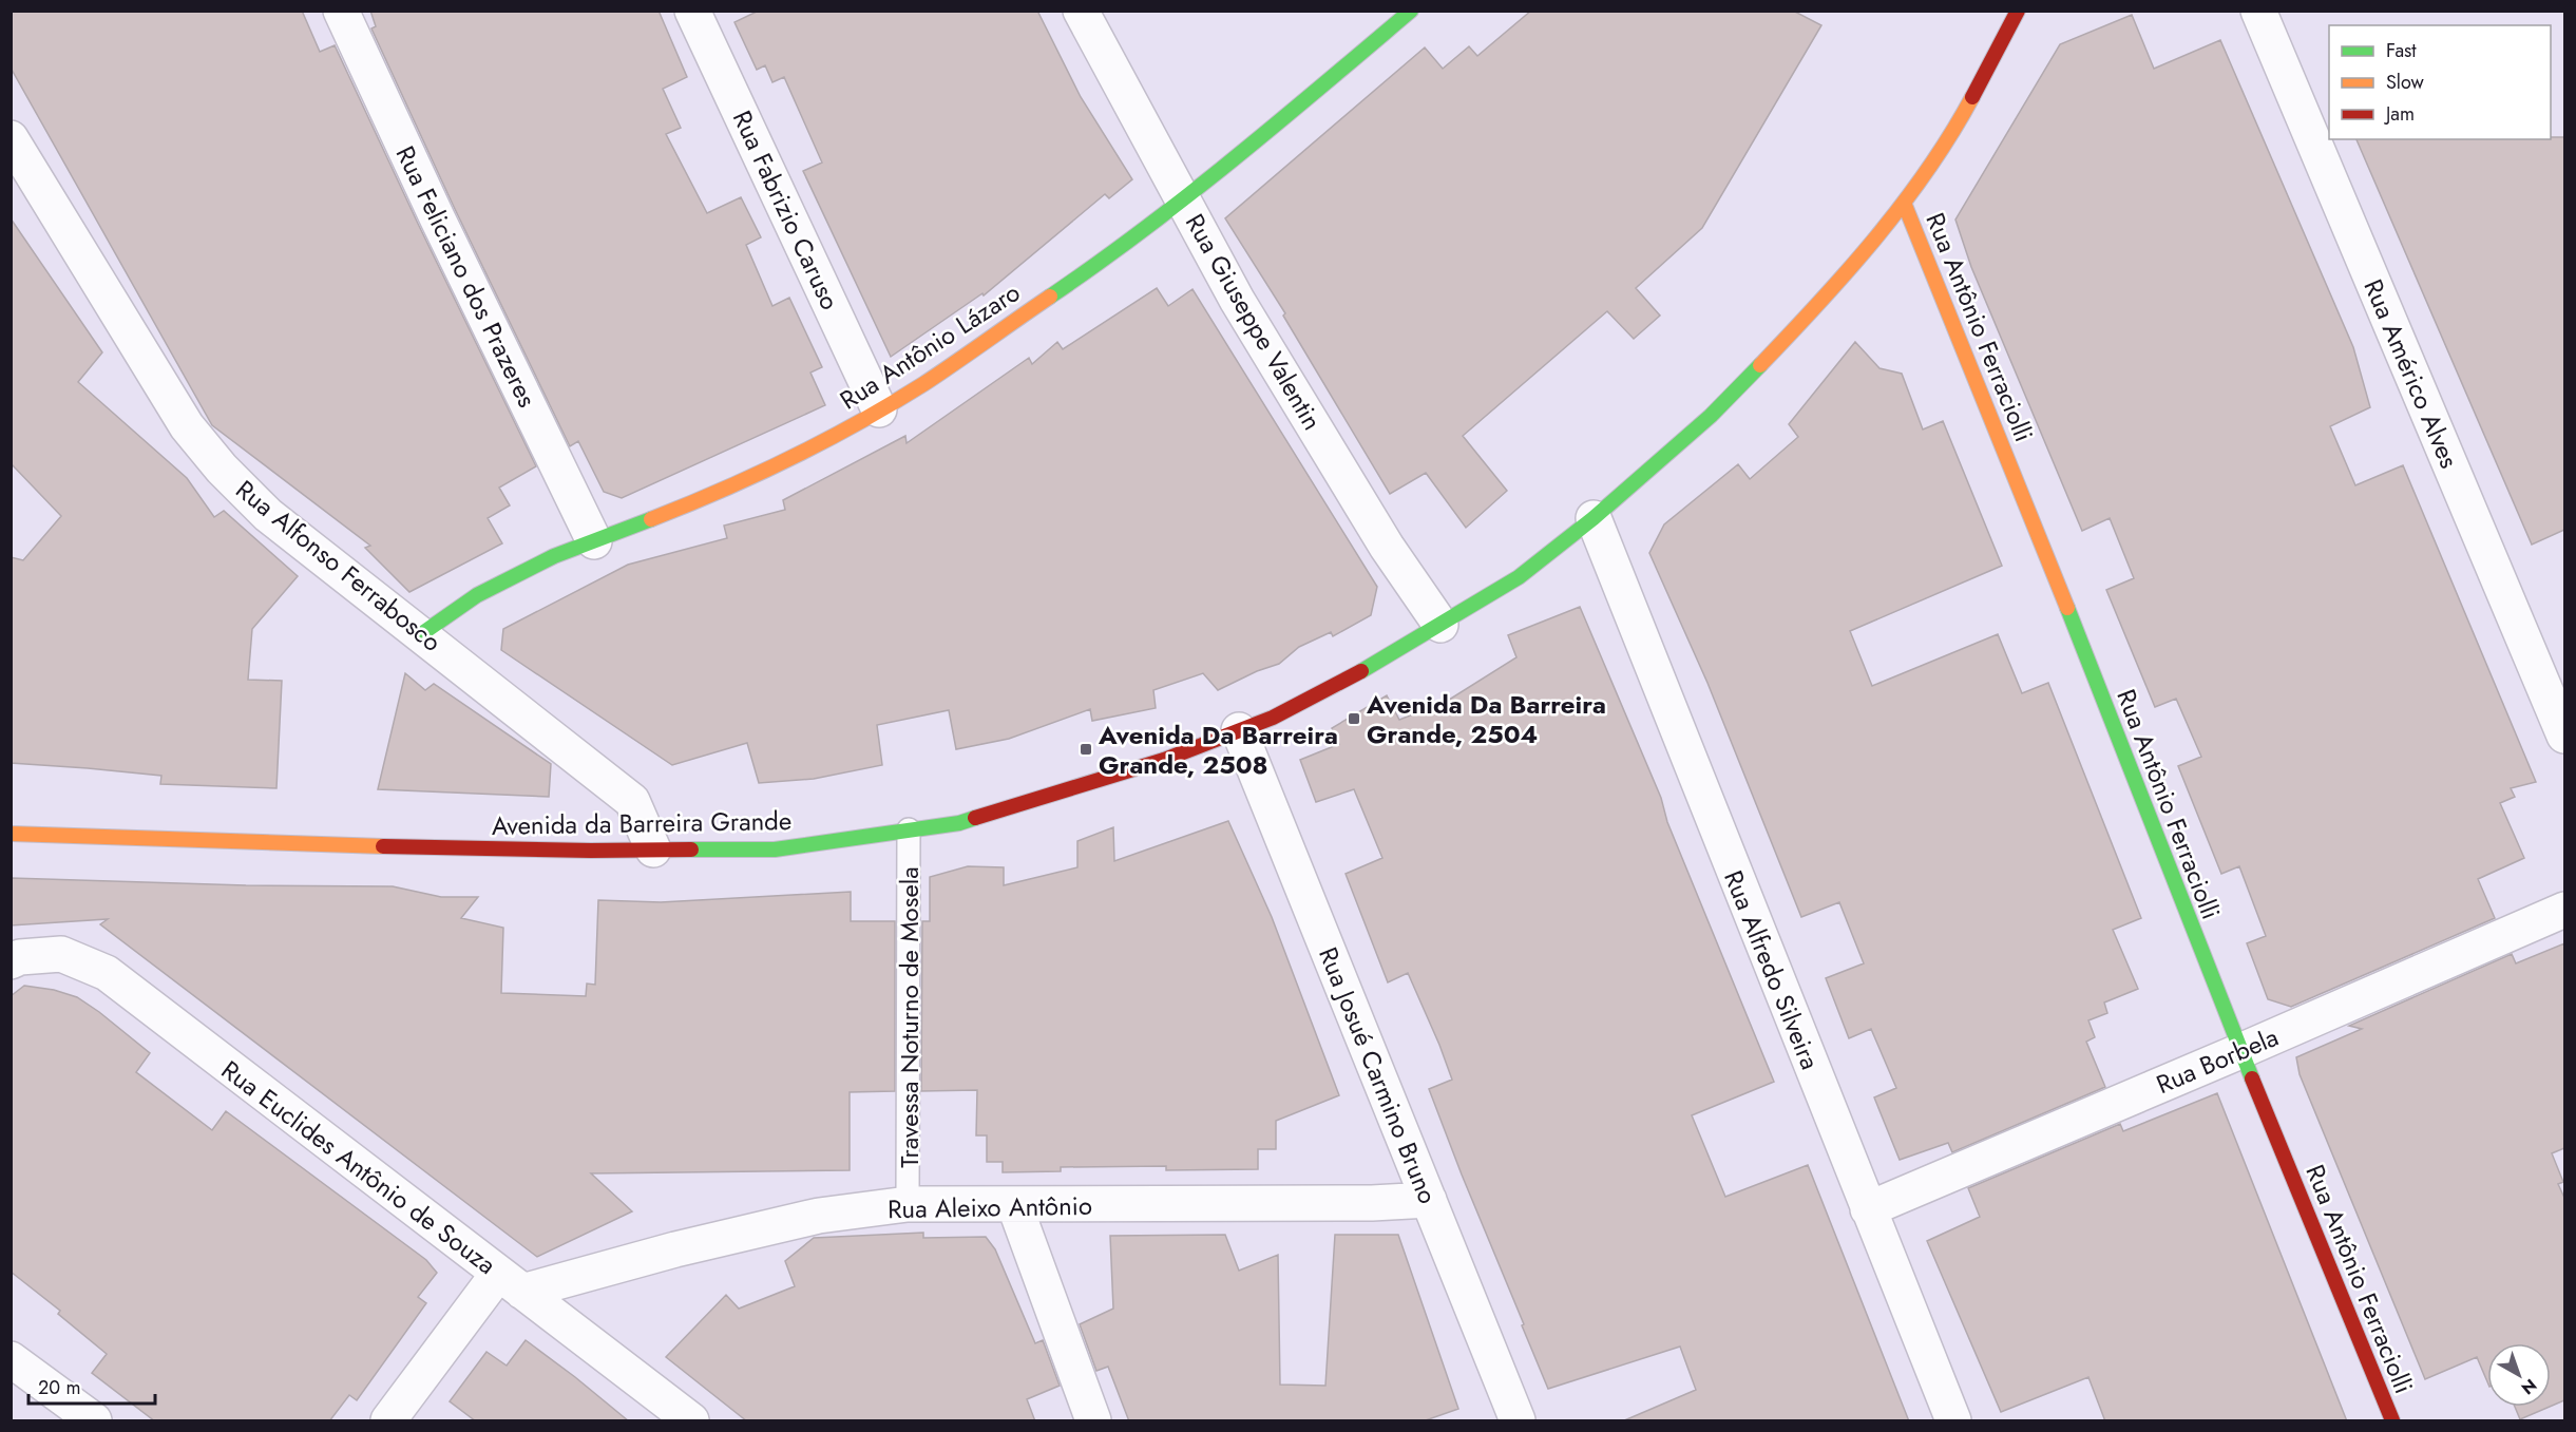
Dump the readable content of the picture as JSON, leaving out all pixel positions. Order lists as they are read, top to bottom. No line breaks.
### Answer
{"streets":{"street":["Rua Fabrizio Caruso","Rua Feliciano dos Prazeres","Rua Giuseppe Valentin","Rua Antônio Ferraciolli","Rua Antônio Lázaro","Rua Américo Alves","Rua Alfonso Ferrabosco","Avenida da Barreira Grande","Rua Alfredo Silveira","Rua Borbela","Rua Josué Carmino Bruno","Rua Euclides Antônio de Souza","Rua Aleixo Antônio"],"lane":["Travessa Noturno de Mosela"]},"crossings":[["Rua Fabrizio Caruso","Rua Antônio Lázaro"],["Rua Feliciano dos Prazeres","Rua Antônio Lázaro"],["Rua Giuseppe Valentin","Rua Antônio Lázaro"],["Rua Giuseppe Valentin","Avenida da Barreira Grande"],["Rua Antônio Ferraciolli","Avenida da Barreira Grande"],["Rua Antônio Ferraciolli","Rua Borbela"],["Rua Antônio Lázaro","Rua Alfonso Ferrabosco"],["Rua Alfonso Ferrabosco","Avenida da Barreira Grande"],["Avenida da Barreira Grande","Rua Alfredo Silveira"],["Avenida da Barreira Grande","Travessa Noturno de Mosela"],["Avenida da Barreira Grande","Rua Josué Carmino Bruno"],["Rua Alfredo Silveira","Rua Borbela"],["Travessa Noturno de Mosela","Rua Aleixo Antônio"],["Rua Josué Carmino Bruno","Rua Aleixo Antônio"],["Rua Euclides Antônio de Souza","Rua Aleixo Antônio"]],"places":{"transit":["Avenida Da Barreira Grande, 2504","Avenida Da Barreira Grande, 2508"]},"legend":["Fast","Slow","Jam"],"scale_bar":"20 m","north":"bottom right"}
